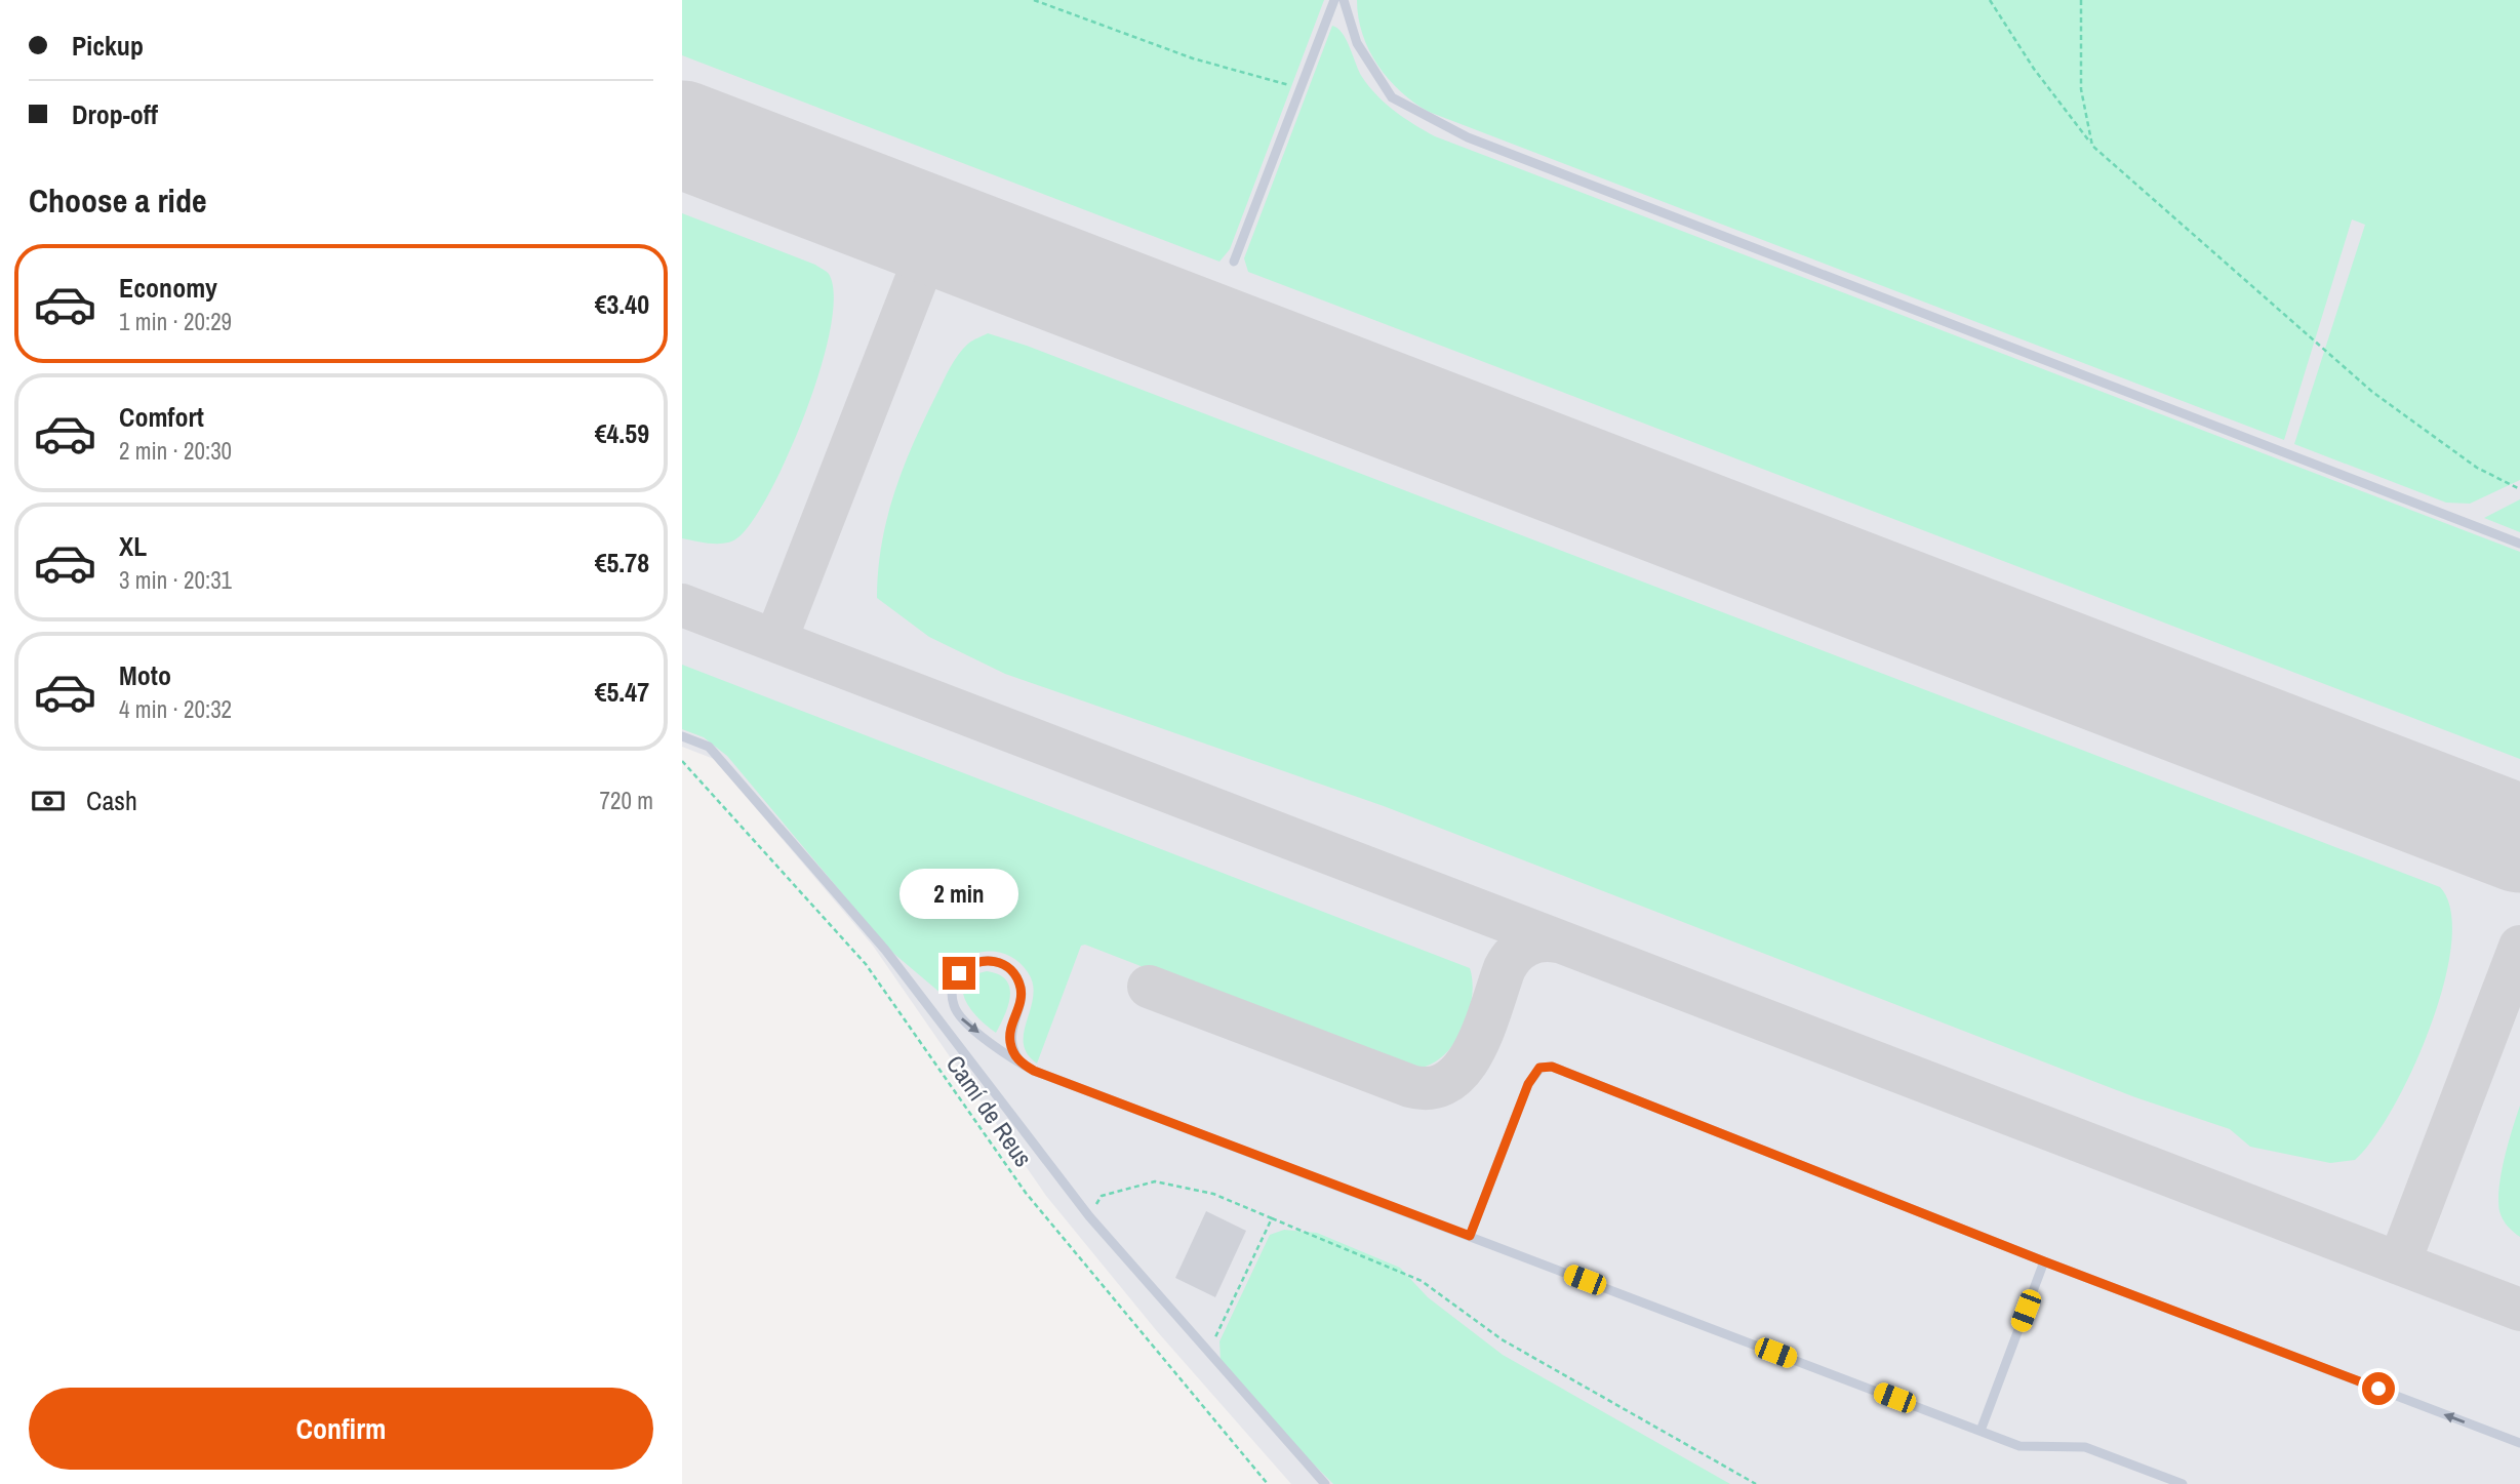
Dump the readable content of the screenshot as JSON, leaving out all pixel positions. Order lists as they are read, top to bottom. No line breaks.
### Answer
{"streets":{"path":["Camí de Reus"]},"page":{"banner":["Pickup","Drop-off"],"heading":"Choose a ride","list":[{"name":"Economy","note":"1 min · 20:29","value":"€3.40"},{"name":"Comfort","note":"2 min · 20:30","value":"€4.59"},{"name":"XL","note":"3 min · 20:31","value":"€5.78"},{"name":"Moto","note":"4 min · 20:32","value":"€5.47"}],"pay":["Cash","720 m"],"bubble":"2 min","buttons":"Confirm"}}
